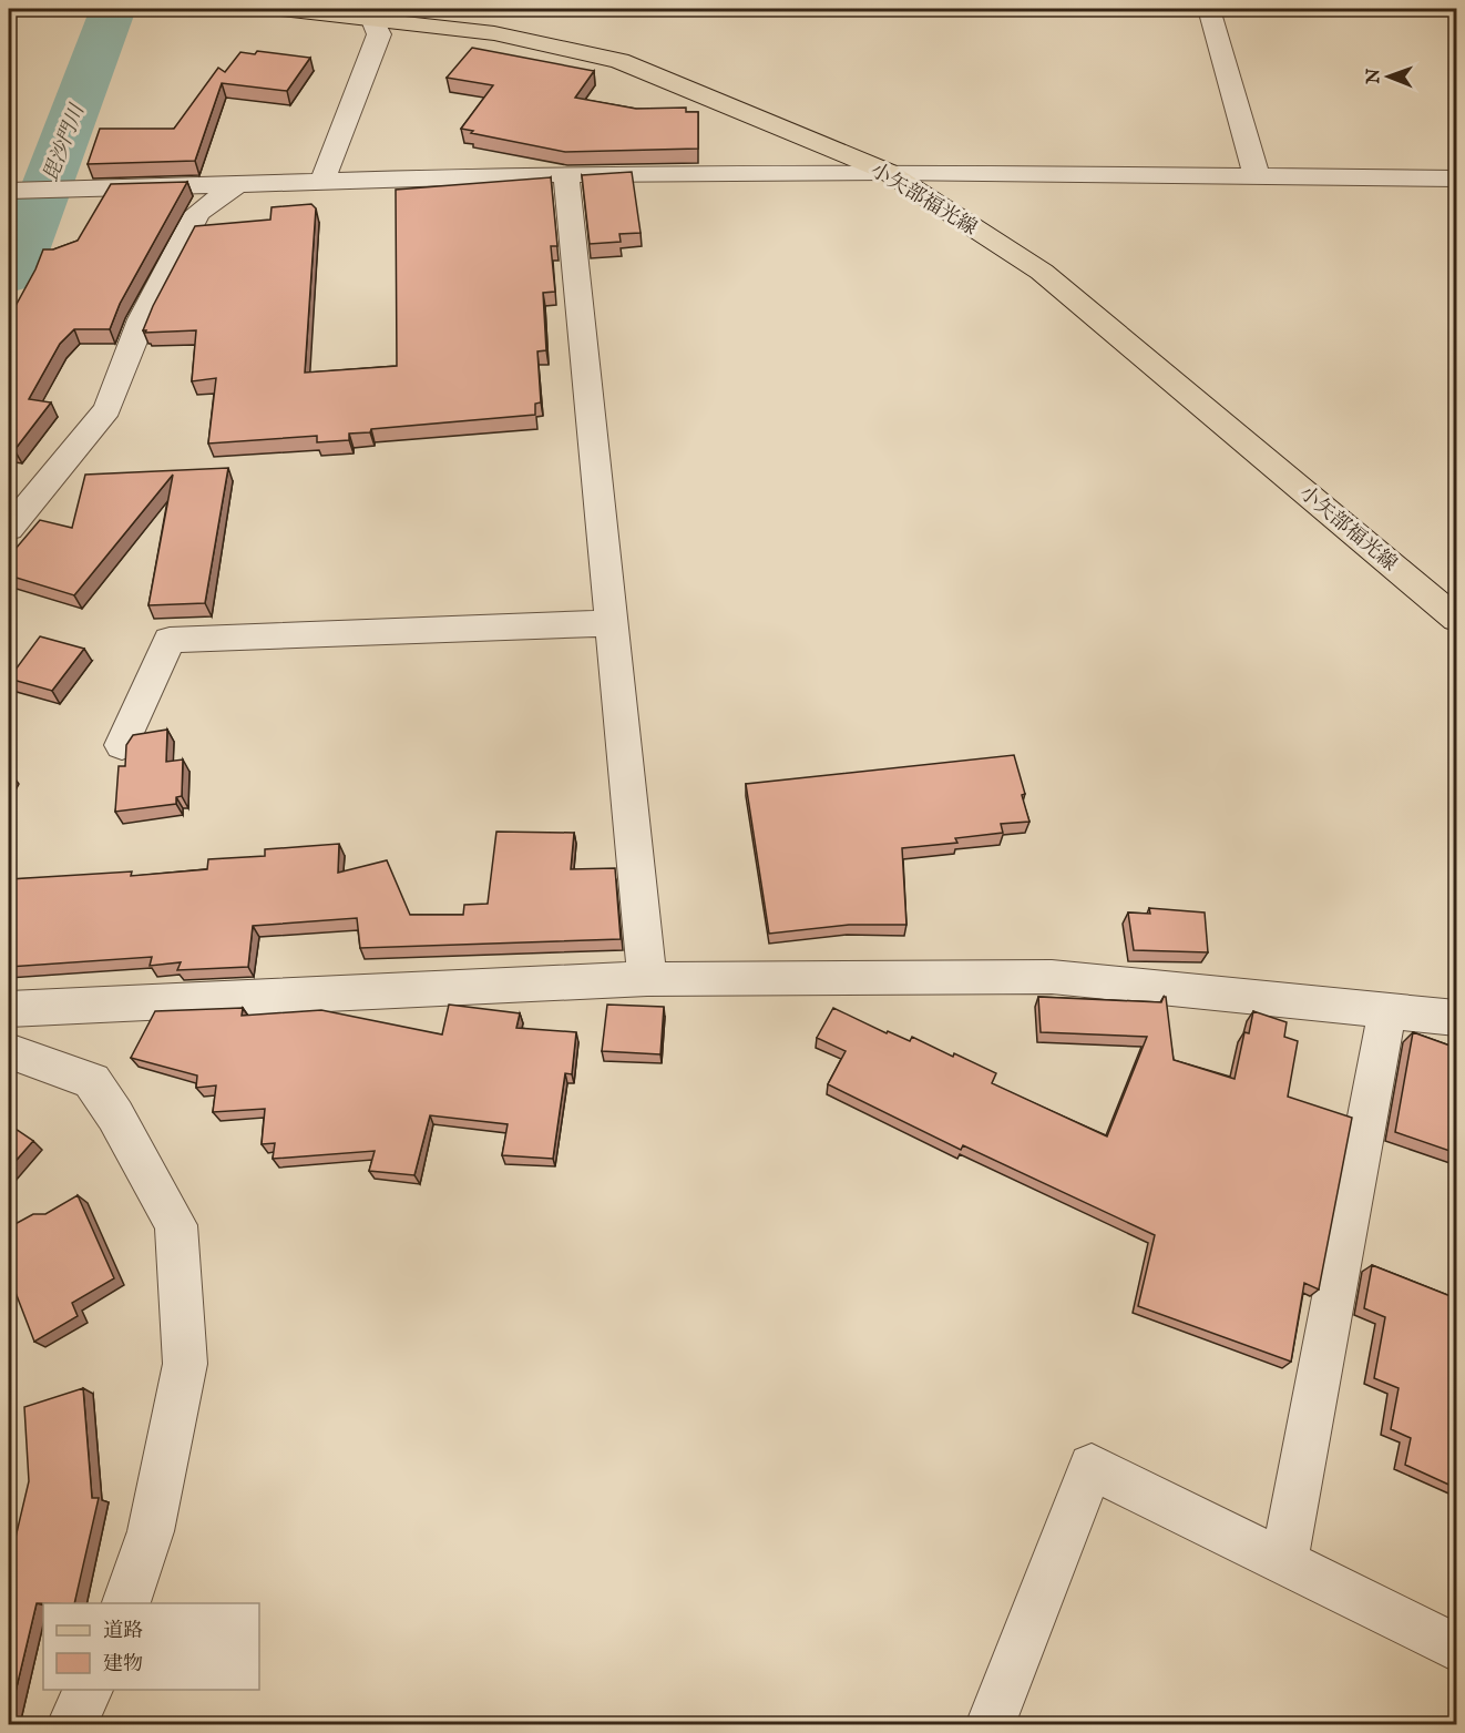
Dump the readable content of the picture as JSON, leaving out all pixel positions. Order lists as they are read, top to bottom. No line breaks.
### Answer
{"streets":{"main road":["小矢部福光線"]},"water":["毘沙門川"],"legend":["道路","建物"],"north":"left"}
